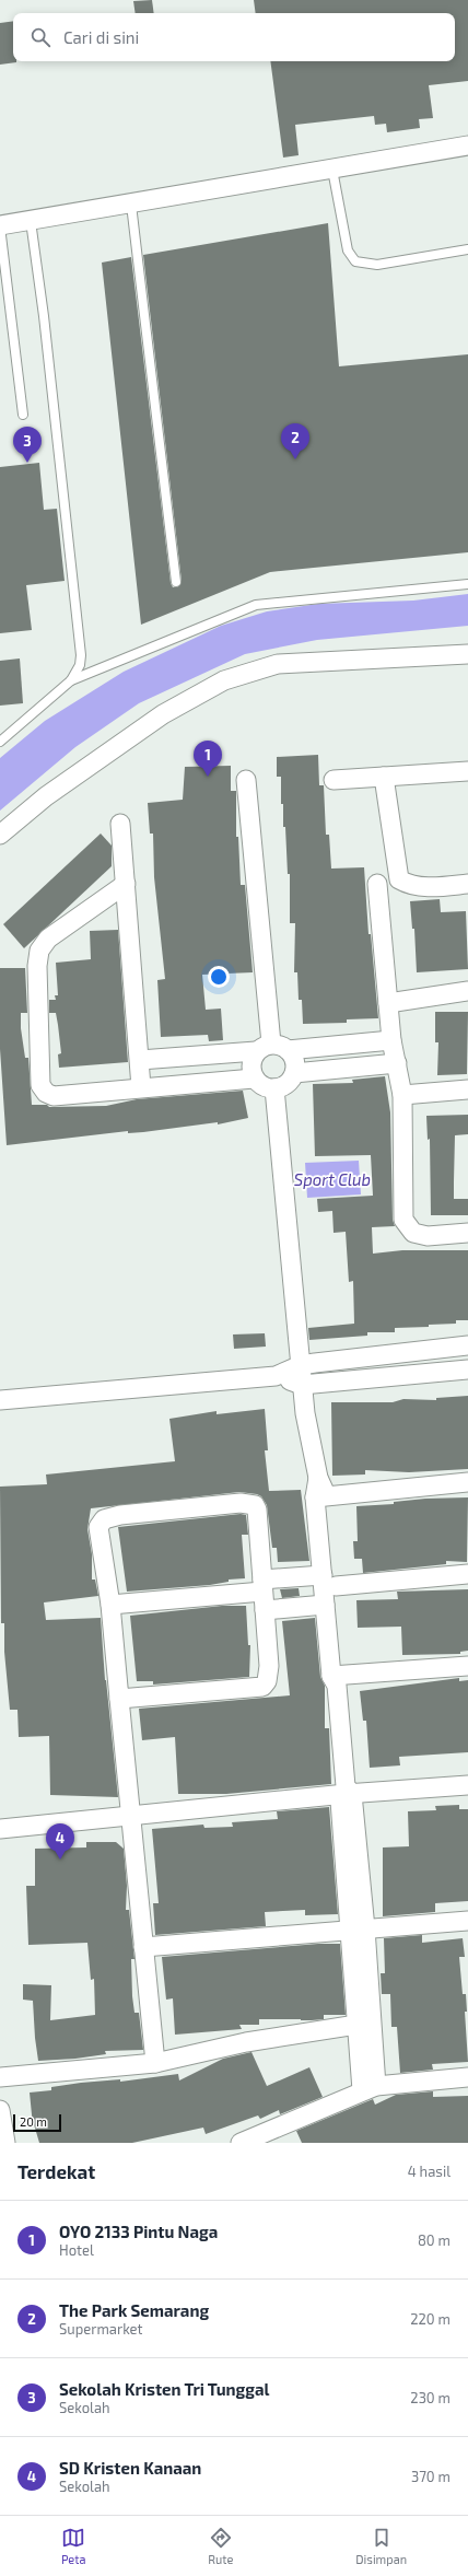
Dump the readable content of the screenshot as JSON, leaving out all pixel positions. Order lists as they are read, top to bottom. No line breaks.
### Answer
{"water":["Sport Club"],"scale_bar":"20 m","page":{"search":"Cari di sini","pins":["2","3","1","4"],"scale":"20 m","heading":["Terdekat","4 hasil"],"list":[{"mark":"1","name":"OYO 2133 Pintu Naga","note":"Hotel","value":"80 m"},{"mark":"2","name":"The Park Semarang","note":"Supermarket","value":"220 m"},{"mark":"3","name":"Sekolah Kristen Tri Tunggal","note":"Sekolah","value":"230 m"},{"mark":"4","name":"SD Kristen Kanaan","note":"Sekolah","value":"370 m"}],"nav":["Peta","Rute","Disimpan"]}}
